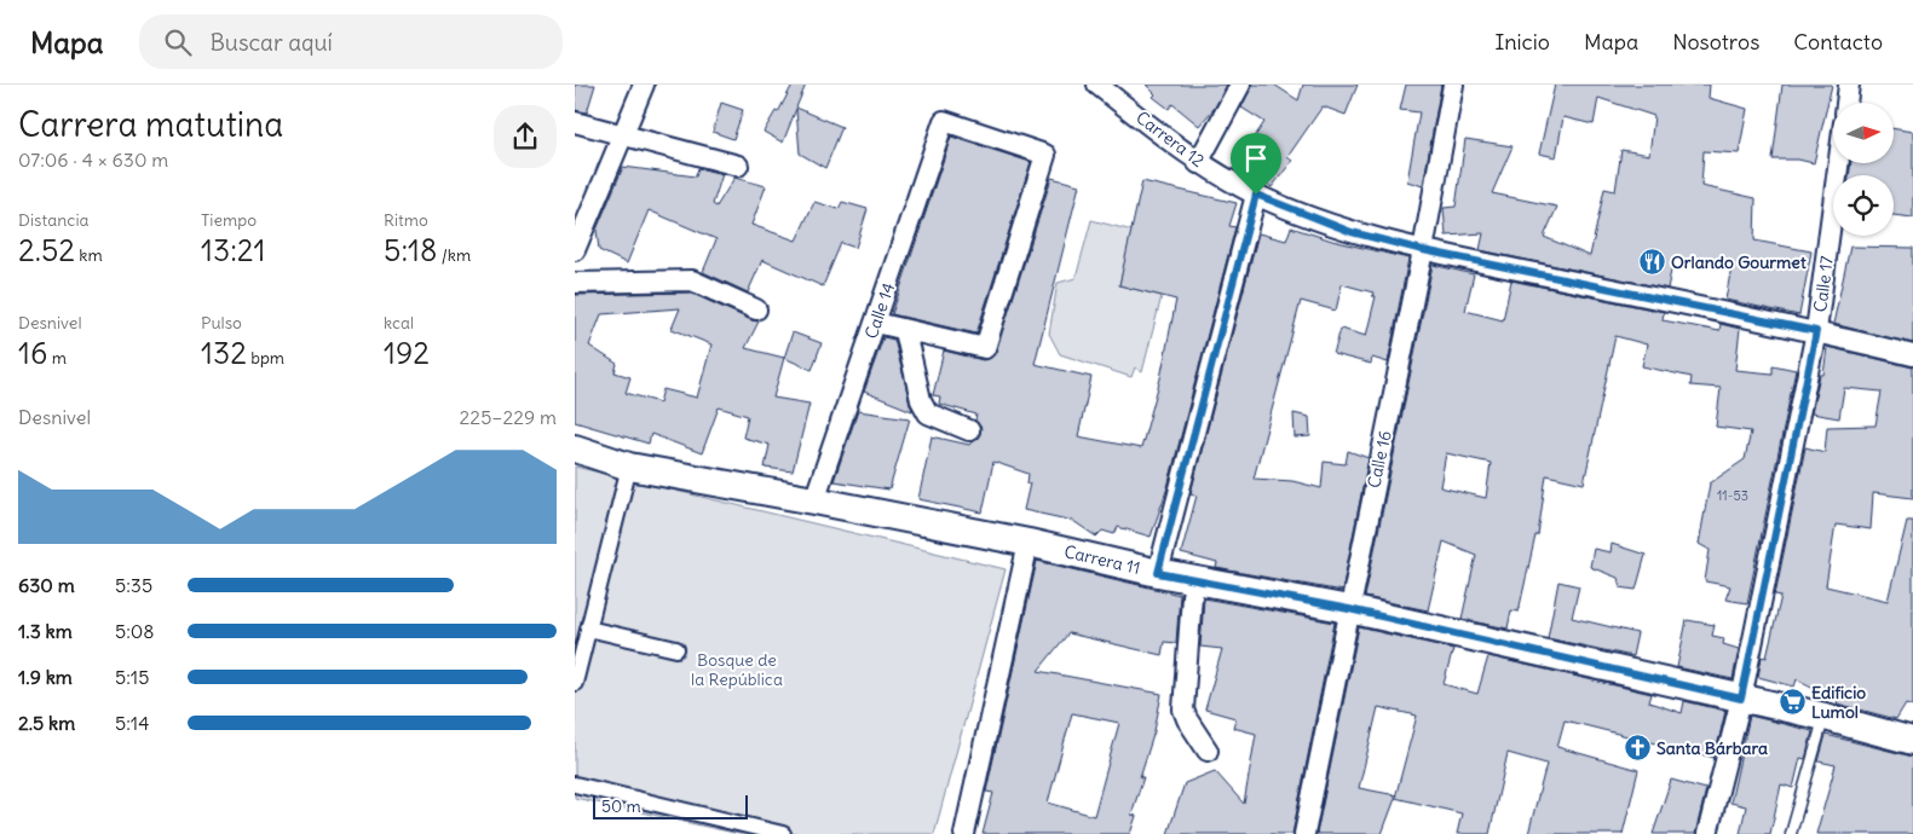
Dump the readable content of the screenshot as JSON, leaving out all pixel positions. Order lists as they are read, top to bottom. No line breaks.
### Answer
{"streets":{"main road":["Carrera 11"],"street":["Carrera 12","Calle 17","Calle 14","Calle 16"]},"crossings":[["Carrera 12","Calle 17"],["Carrera 12","Calle 16"],["Calle 17","Carrera 11"],["Calle 14","Carrera 11"],["Calle 16","Carrera 11"]],"parks":["Bosque de la República"],"places":{"restaurant":["Orlando Gourmet"],"supermarket":["Edificio Lumol"],"church":["Santa Bárbara"]},"house_numbers":["11-53"],"scale_bar":"50 m","north":"right","page":{"header":"Mapa","search":"Buscar aquí","nav":["Inicio","Mapa","Nosotros","Contacto"],"heading":["Carrera matutina","07:06 · 4 × 630 m"],"stats":[["Distancia","2.52 km"],["Tiempo","13:21"],["Ritmo","5:18 /km"],["Desnivel","16 m"],["Pulso","132 bpm"],["kcal","192"]],"chart":["Desnivel","225–229 m"],"list":[{"name":"630 m","note":"5:35"},{"name":"1.3 km","note":"5:08"},{"name":"1.9 km","note":"5:15"},{"name":"2.5 km","note":"5:14"}],"scale":"50 m"}}
